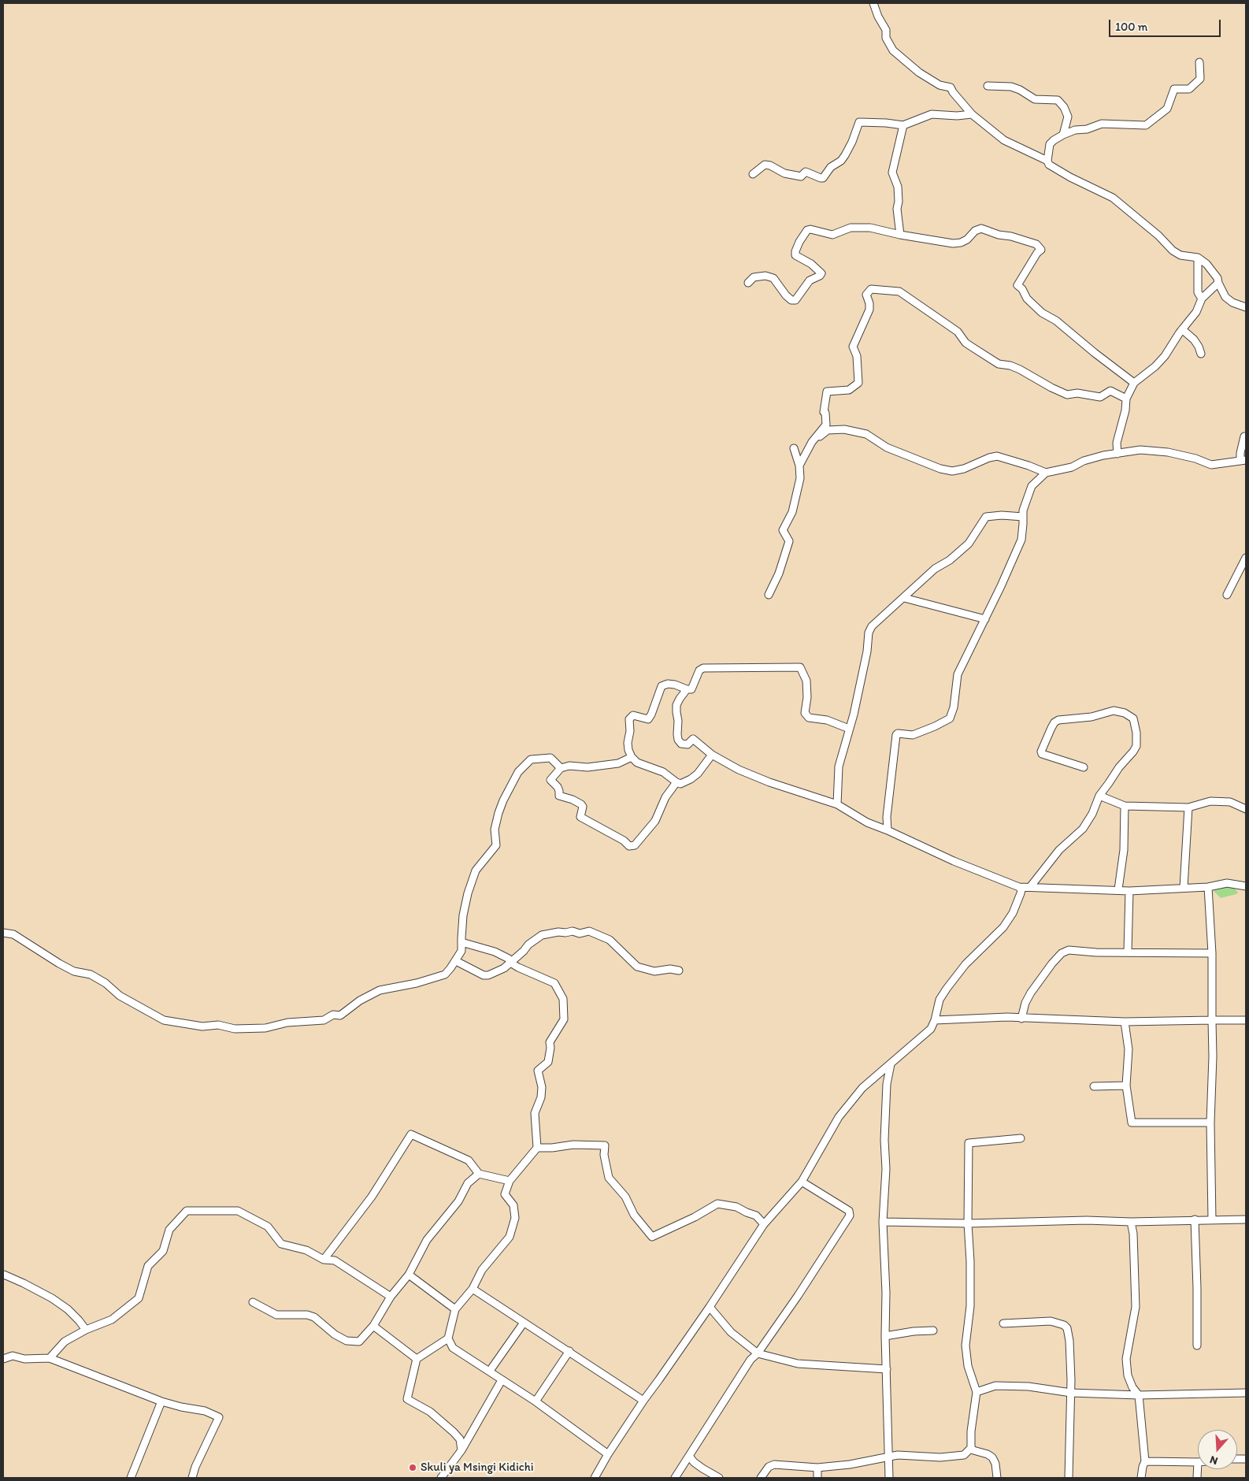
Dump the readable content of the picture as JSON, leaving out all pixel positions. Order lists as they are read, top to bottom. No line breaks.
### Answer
{"places":["Skuli ya Msingi Kidichi"],"scale_bar":"100 m","north":"bottom"}
